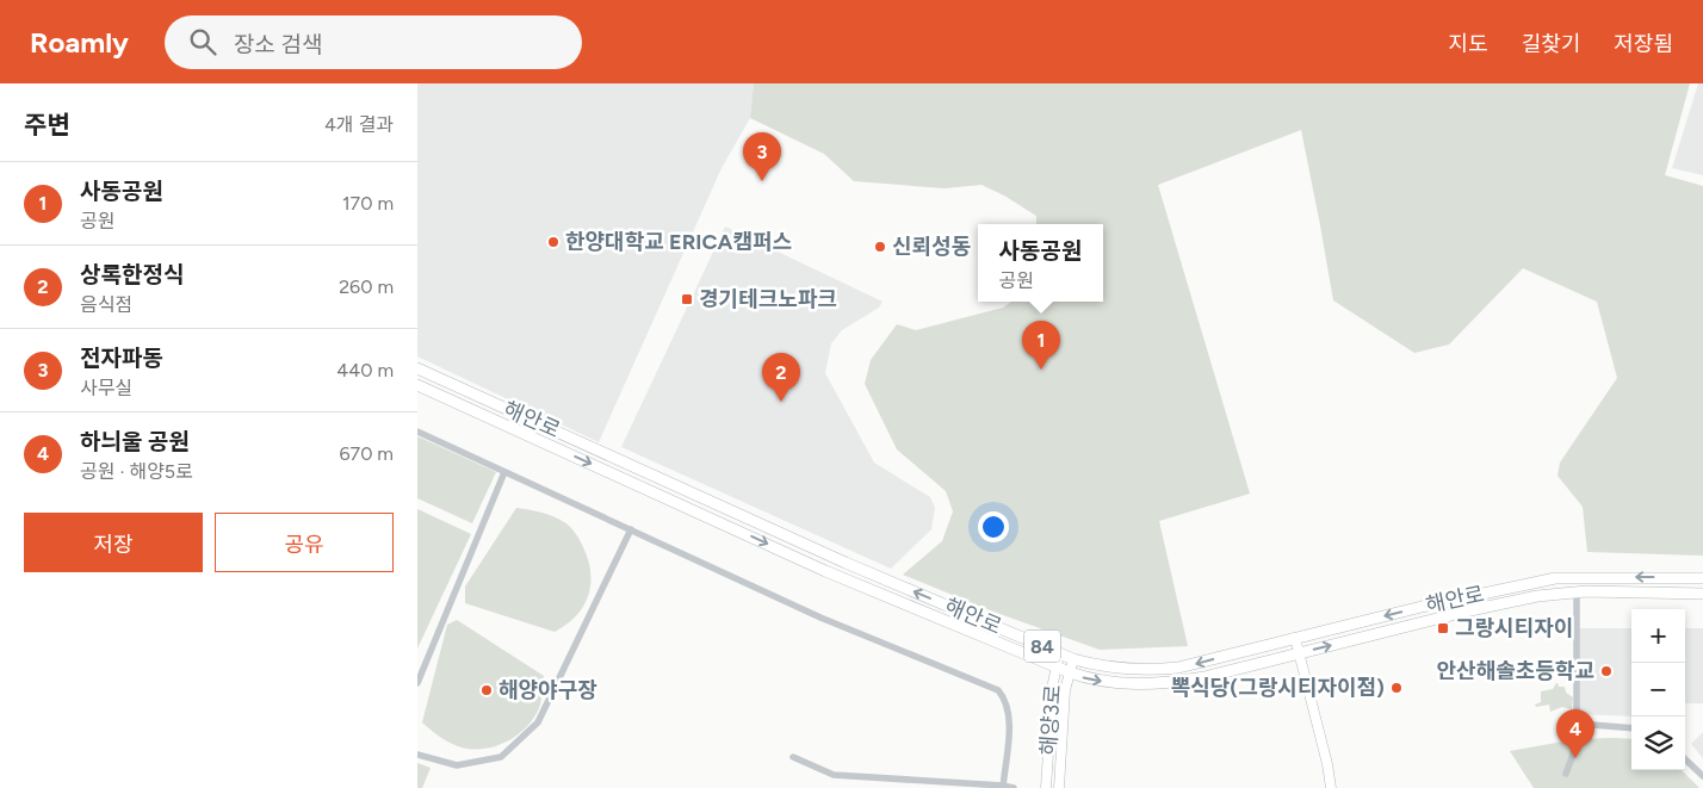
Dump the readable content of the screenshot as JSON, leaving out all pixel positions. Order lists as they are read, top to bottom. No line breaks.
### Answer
{"streets":{"main road":["해안로","84"],"street":["해양3로"]},"crossings":[["해안로","해양3로"]],"places":{"other":["한양대학교 ERICA캠퍼스","신뢰성동","안산해솔초등학교","뽁식당(그랑시티자이점)","해양야구장"],"transit":["경기테크노파크","그랑시티자이"]},"page":{"header":"Roamly","search":"장소 검색","nav":["지도","길찾기","저장됨"],"heading":["주변","4개 결과"],"pins":["3","1","2","4"],"list":[{"mark":"1","name":"사동공원","note":"공원","value":"170 m"},{"mark":"2","name":"상록한정식","note":"음식점","value":"260 m"},{"mark":"3","name":"전자파동","note":"사무실","value":"440 m"},{"mark":"4","name":"하늬울 공원","note":"공원 · 해양5로","value":"670 m"}],"popup":["사동공원","공원"],"buttons":["저장","공유"],"map_buttons":["+","−"]}}
